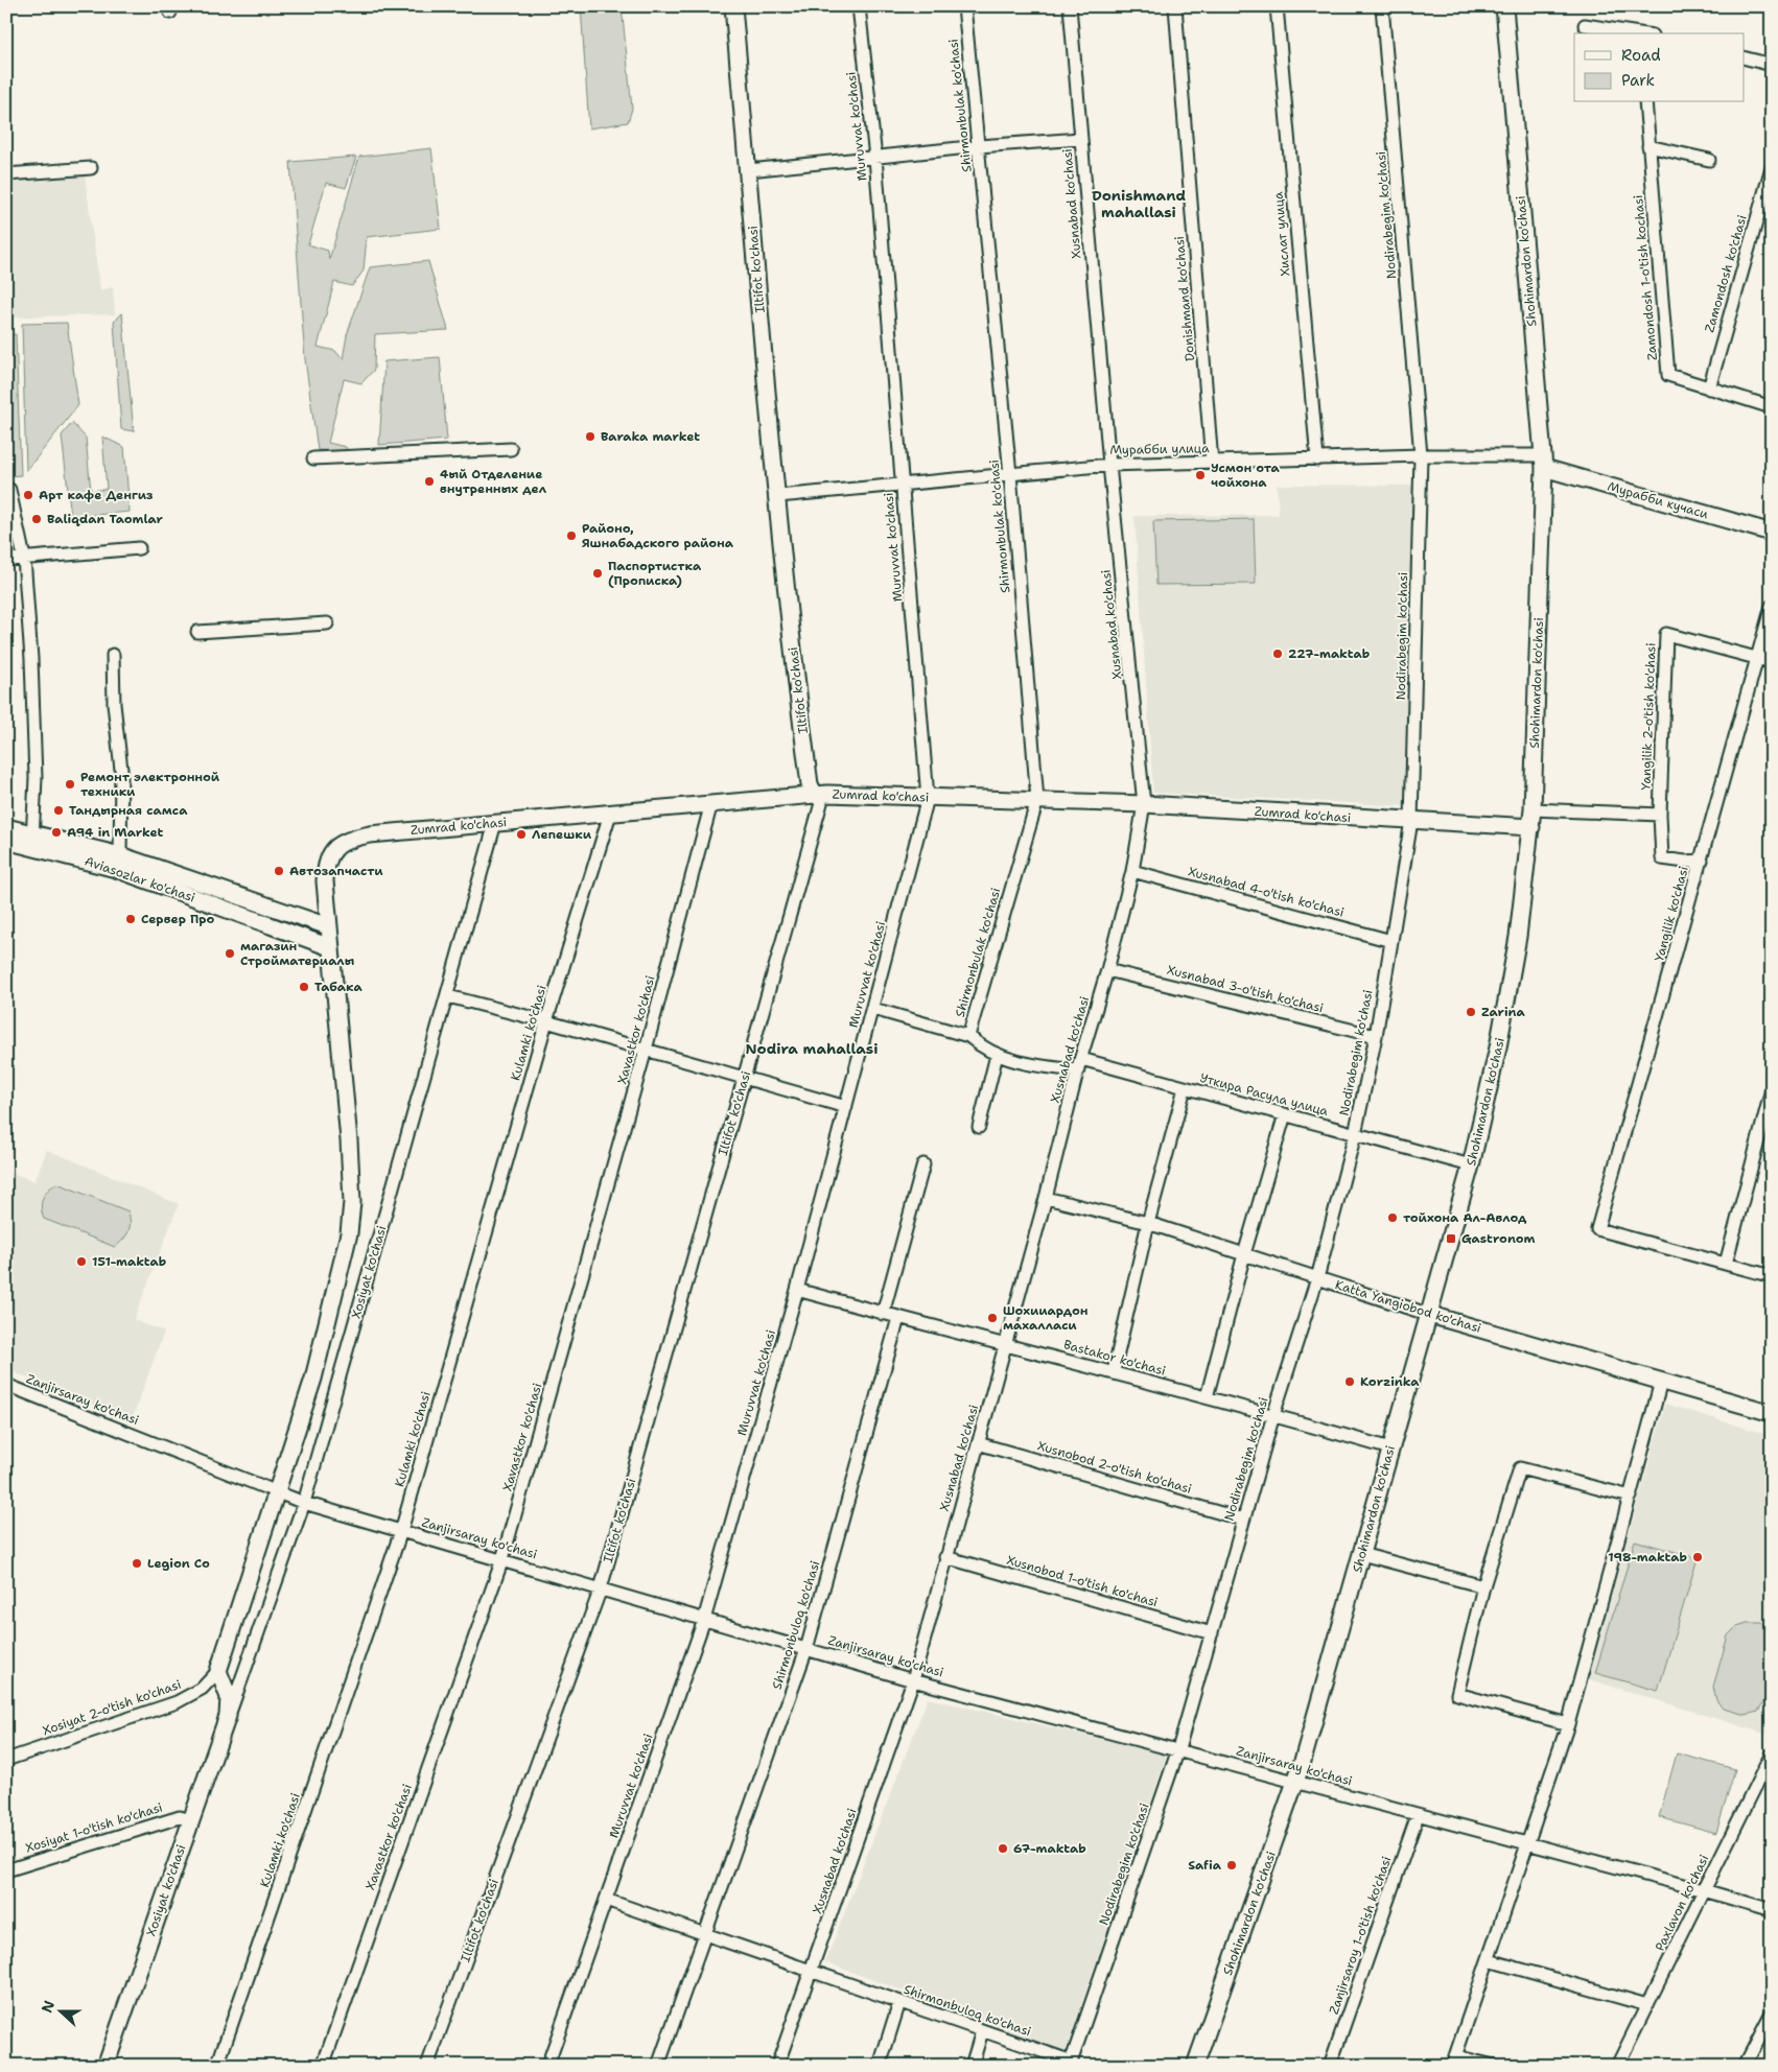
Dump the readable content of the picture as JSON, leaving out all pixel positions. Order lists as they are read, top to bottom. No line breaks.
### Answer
{"streets":{"main road":["Shohimardon ko'chasi","Iltifot ko'chasi","Мурабби кучаси","Zumrad ko'chasi","Aviasozlar ko'chasi","Xosiyat ko'chasi","Katta Yangiobod ko'chasi"],"street":["Shirmonbulak ko'chasi","Muruvvat ko'chasi","Xusnabad ko'chasi","Nodirabegim ko'chasi","Хислат улица","Zamondosh ko'chasi","Zamondosh 1-o'tish kochasi","Donishmand ko'chasi","Мурабби улица","Yangilik 2-o'tish ko'chasi","Xusnabad 4-o'tish ko'chasi","Yangilik ko'chasi","Xusnabad 3-o'tish ko'chasi","Xavastkor ko'chasi","Kulamki ko'chasi","Уткира Расула улица","Bastakor ko'chasi","Zanjirsaray ko'chasi","Xusnobod 2-o'tish ko'chasi","Xusnobod 1-o'tish ko'chasi","Shirmonbuloq ko'chasi","Xosiyat 2-o'tish ko'chasi","Xosiyat 1-o'tish ko'chasi","Paxlavon ko'chasi","Zanjirsaroy 1-o'tish ko'chasi"]},"crossings":[["Shirmonbulak ko'chasi","Мурабби улица"],["Shirmonbulak ko'chasi","Zumrad ko'chasi"],["Shirmonbulak ko'chasi","Уткира Расула улица"],["Muruvvat ko'chasi","Мурабби улица"],["Muruvvat ko'chasi","Zumrad ko'chasi"],["Muruvvat ko'chasi","Уткира Расула улица"],["Muruvvat ko'chasi","Bastakor ko'chasi"],["Muruvvat ko'chasi","Zanjirsaray ko'chasi"],["Muruvvat ko'chasi","Shirmonbuloq ko'chasi"],["Xusnabad ko'chasi","Мурабби улица"],["Xusnabad ko'chasi","Zumrad ko'chasi"],["Xusnabad ko'chasi","Xusnabad 4-o'tish ko'chasi"],["Xusnabad ko'chasi","Xusnabad 3-o'tish ko'chasi"],["Xusnabad ko'chasi","Уткира Расула улица"],["Xusnabad ko'chasi","Katta Yangiobod ko'chasi"],["Xusnabad ko'chasi","Bastakor ko'chasi"],["Xusnabad ko'chasi","Zanjirsaray ko'chasi"],["Xusnabad ko'chasi","Xusnobod 2-o'tish ko'chasi"],["Xusnabad ko'chasi","Xusnobod 1-o'tish ko'chasi"],["Xusnabad ko'chasi","Shirmonbuloq ko'chasi"],["Nodirabegim ko'chasi","Мурабби улица"],["Nodirabegim ko'chasi","Zumrad ko'chasi"],["Nodirabegim ko'chasi","Xusnabad 4-o'tish ko'chasi"],["Nodirabegim ko'chasi","Xusnabad 3-o'tish ko'chasi"],["Nodirabegim ko'chasi","Уткира Расула улица"],["Nodirabegim ko'chasi","Katta Yangiobod ko'chasi"],["Nodirabegim ko'chasi","Bastakor ko'chasi"],["Nodirabegim ko'chasi","Zanjirsaray ko'chasi"],["Nodirabegim ko'chasi","Xusnobod 2-o'tish ko'chasi"],["Nodirabegim ko'chasi","Xusnobod 1-o'tish ko'chasi"],["Nodirabegim ko'chasi","Shirmonbuloq ko'chasi"],["Хислат улица","Мурабби улица"],["Shohimardon ko'chasi","Мурабби улица"],["Shohimardon ko'chasi","Мурабби кучаси"],["Shohimardon ko'chasi","Zumrad ko'chasi"],["Shohimardon ko'chasi","Уткира Расула улица"],["Shohimardon ko'chasi","Katta Yangiobod ko'chasi"],["Shohimardon ko'chasi","Bastakor ko'chasi"],["Shohimardon ko'chasi","Zanjirsaray ko'chasi"],["Iltifot ko'chasi","Мурабби улица"],["Iltifot ko'chasi","Zumrad ko'chasi"],["Iltifot ko'chasi","Zanjirsaray ko'chasi"],["Zamondosh ko'chasi","Zamondosh 1-o'tish kochasi"],["Donishmand ko'chasi","Мурабби улица"],["Мурабби улица","Мурабби кучаси"],["Yangilik 2-o'tish ko'chasi","Yangilik ko'chasi"],["Zumrad ko'chasi","Aviasozlar ko'chasi"],["Zumrad ko'chasi","Xavastkor ko'chasi"],["Zumrad ko'chasi","Kulamki ko'chasi"],["Zumrad ko'chasi","Xosiyat ko'chasi"],["Aviasozlar ko'chasi","Xosiyat ko'chasi"],["Xavastkor ko'chasi","Zanjirsaray ko'chasi"],["Kulamki ko'chasi","Zanjirsaray ko'chasi"],["Xosiyat ko'chasi","Zanjirsaray ko'chasi"],["Xosiyat ko'chasi","Xosiyat 2-o'tish ko'chasi"],["Xosiyat ko'chasi","Xosiyat 1-o'tish ko'chasi"],["Bastakor ko'chasi","Shirmonbuloq ko'chasi"],["Zanjirsaray ko'chasi","Shirmonbuloq ko'chasi"],["Zanjirsaray ko'chasi","Paxlavon ko'chasi"],["Zanjirsaray ko'chasi","Zanjirsaroy 1-o'tish ko'chasi"]],"districts":["Donishmand mahallasi","Nodira mahallasi"],"places":{"other":["Baraka market","Усмон ота чойхона","4ый Отделение внутренных дел","Арт кафе Денгиз","Baliqdan Taomlar","Районо, Яшнабадского района","Паспортистка (Прописка)","227-maktab","Ремонт электронной техники","Тандырная самса","A94 in Market","Лепешки","Автозапчасти","Сервер Про","магазин Стройматериалы","Табака","Zarina","тойхона Ал-Авлод","151-maktab","Шохииардон махалласи","Korzinka","198-maktab","Legion Co","67-maktab","Safia"],"transit":["Gastronom"]},"legend":["Road","Park"],"north":"left"}
